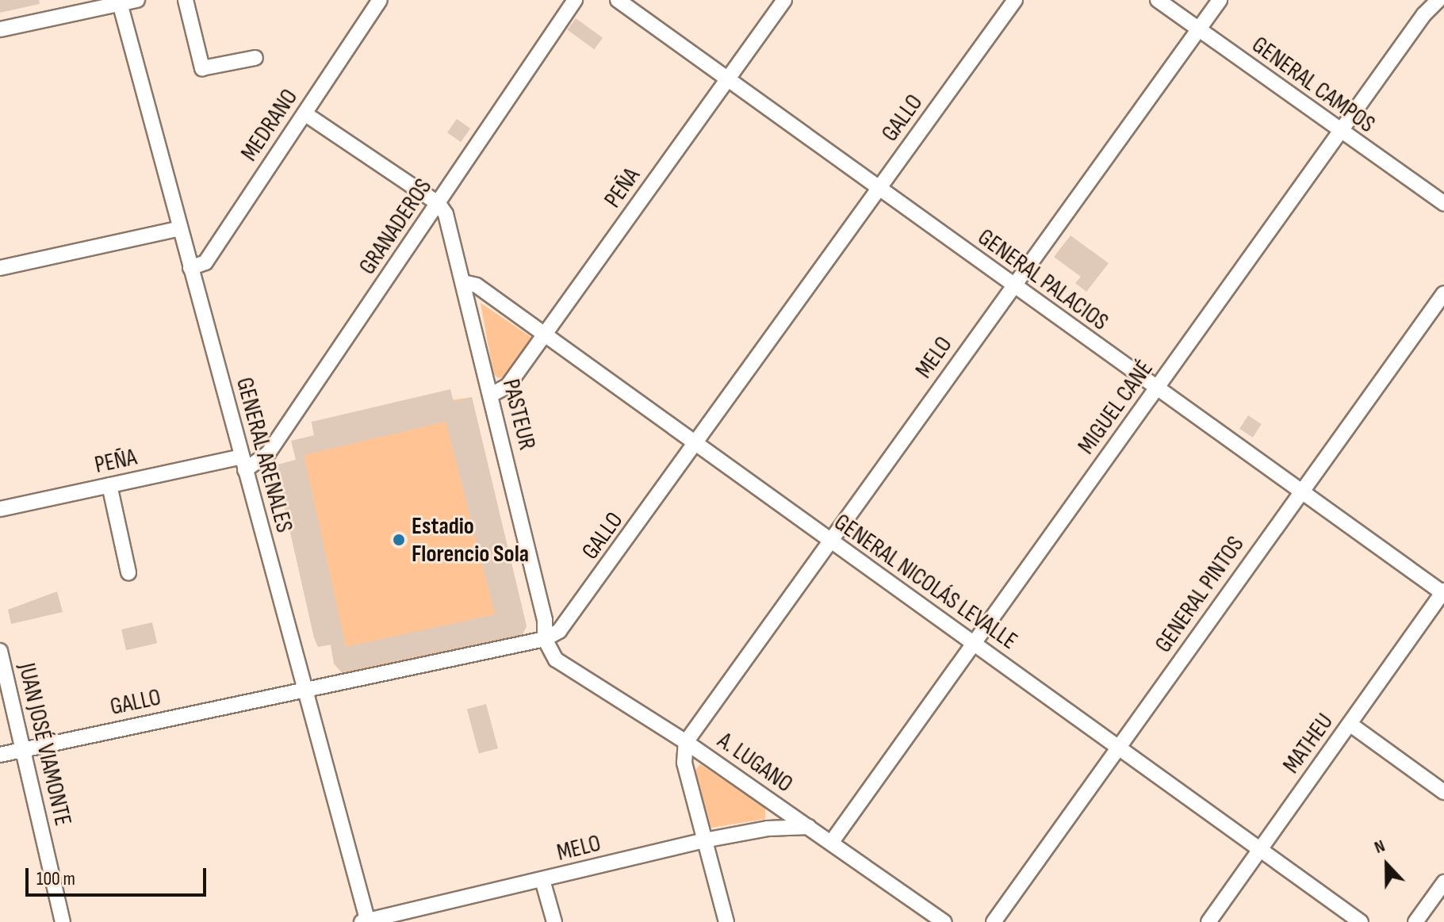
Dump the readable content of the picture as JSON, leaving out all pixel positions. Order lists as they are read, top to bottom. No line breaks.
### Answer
{"streets":{"street":["GENERAL CAMPOS","GALLO","MEDRANO","PEÑA","GRANADEROS","GENERAL PALACIOS","MELO","MIGUEL CANÉ","PASTEUR","GENERAL ARENALES","GENERAL NICOLÁS LEVALLE","GENERAL PINTOS","MATHEU","JUAN JOSÉ VIAMONTE","A. LUGANO"]},"crossings":[["GENERAL CAMPOS","MELO"],["GENERAL CAMPOS","MIGUEL CANÉ"],["GALLO","GENERAL PALACIOS"],["GALLO","PASTEUR"],["GALLO","GENERAL ARENALES"],["GALLO","GENERAL NICOLÁS LEVALLE"],["GALLO","JUAN JOSÉ VIAMONTE"],["GALLO","A. LUGANO"],["MEDRANO","GENERAL ARENALES"],["PEÑA","GRANADEROS"],["PEÑA","GENERAL PALACIOS"],["PEÑA","PASTEUR"],["PEÑA","GENERAL ARENALES"],["PEÑA","GENERAL NICOLÁS LEVALLE"],["GRANADEROS","PASTEUR"],["GRANADEROS","GENERAL ARENALES"],["GENERAL PALACIOS","MELO"],["GENERAL PALACIOS","MIGUEL CANÉ"],["GENERAL PALACIOS","GENERAL PINTOS"],["GENERAL PALACIOS","MATHEU"],["MELO","GENERAL ARENALES"],["MELO","GENERAL NICOLÁS LEVALLE"],["MELO","A. LUGANO"],["MIGUEL CANÉ","GENERAL NICOLÁS LEVALLE"],["MIGUEL CANÉ","A. LUGANO"],["PASTEUR","GENERAL NICOLÁS LEVALLE"],["PASTEUR","A. LUGANO"],["GENERAL NICOLÁS LEVALLE","GENERAL PINTOS"],["GENERAL NICOLÁS LEVALLE","MATHEU"]],"places":["Estadio Florencio Sola"],"scale_bar":"100 m","north":"top"}
